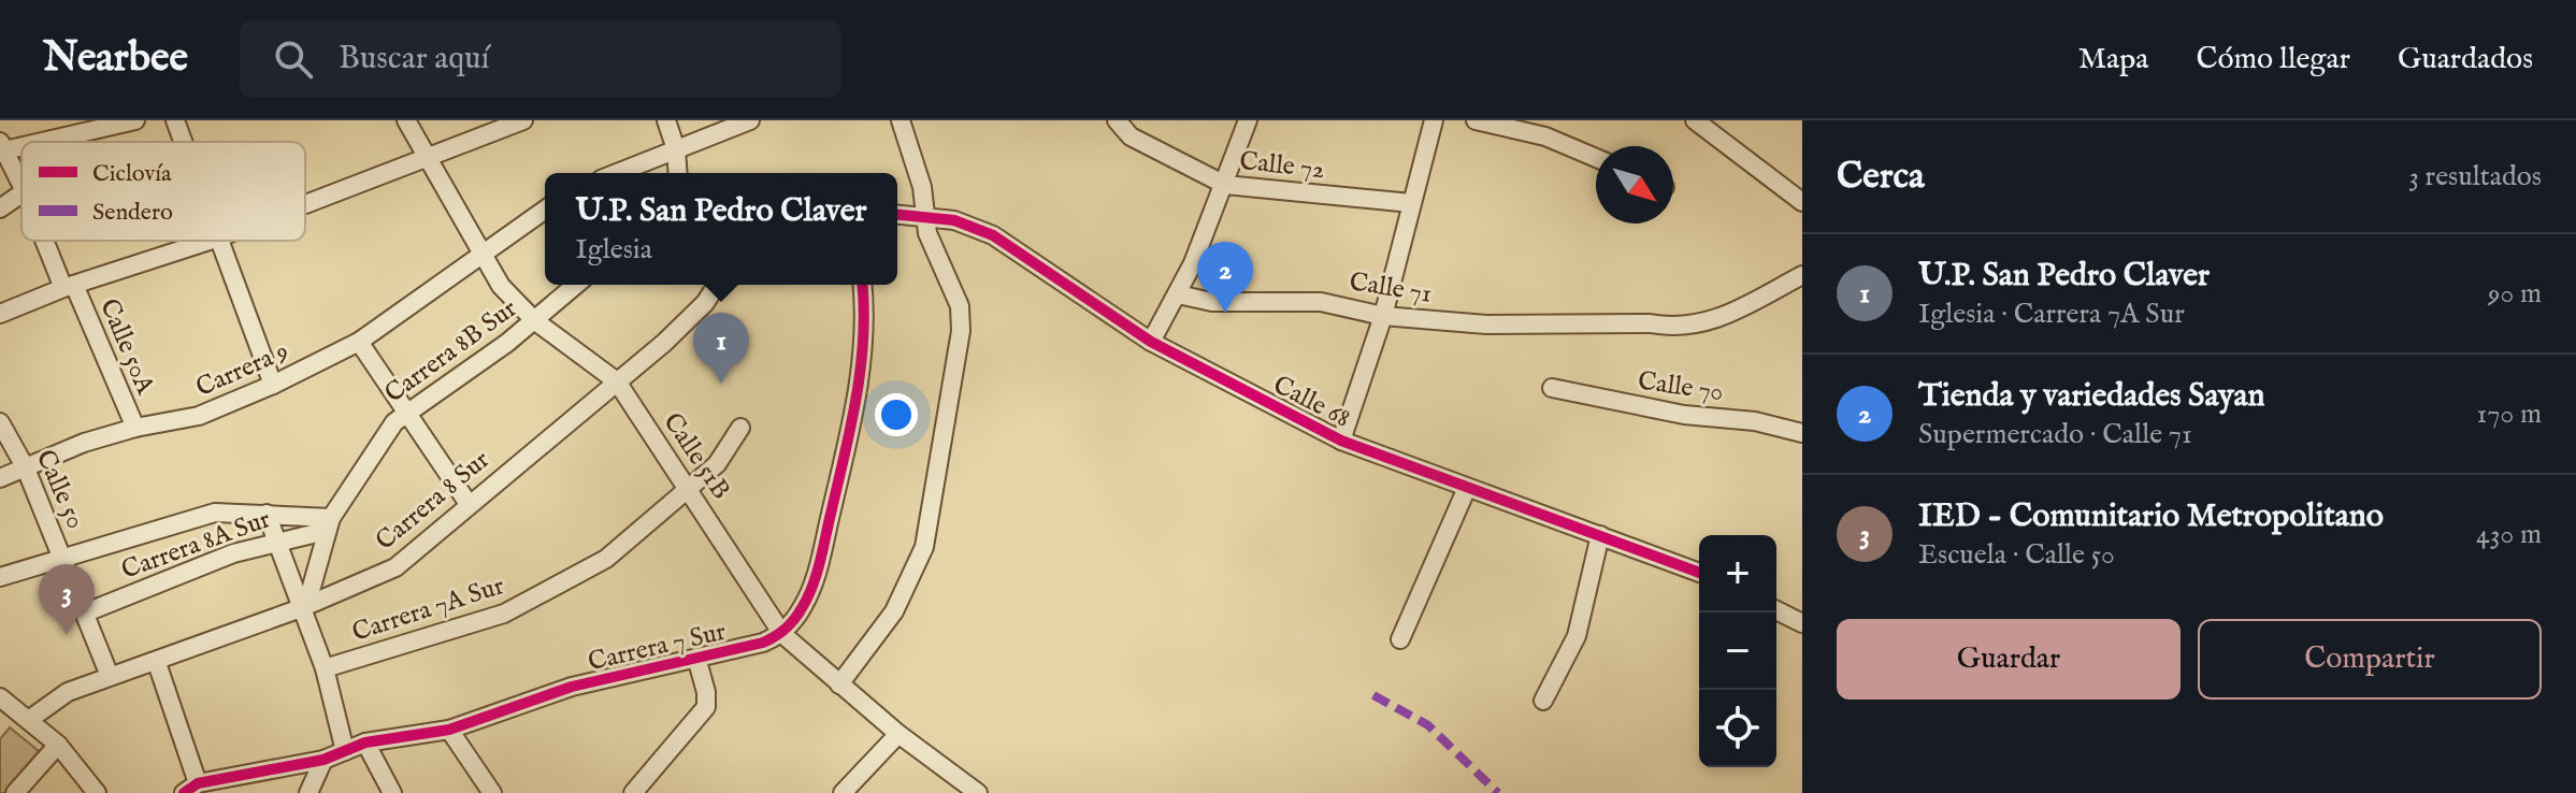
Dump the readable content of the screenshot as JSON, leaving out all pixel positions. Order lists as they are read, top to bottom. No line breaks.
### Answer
{"streets":{"street":["Calle 72","Calle 71","Calle 50A","Carrera 8B Sur","Carrera 9","Calle 70","Calle 68","Calle 51B","Calle 50","Carrera 8 Sur","Carrera 8A Sur","Carrera 7A Sur","Carrera 7 Sur"]},"crossings":[["Calle 50A","Carrera 9"],["Carrera 8B Sur","Calle 51B"],["Carrera 8B Sur","Carrera 8 Sur"],["Carrera 8B Sur","Carrera 8A Sur"],["Carrera 9","Calle 51B"],["Carrera 9","Calle 50"],["Calle 51B","Carrera 8 Sur"],["Calle 51B","Carrera 7A Sur"],["Calle 51B","Carrera 7 Sur"],["Calle 50","Carrera 8 Sur"],["Calle 50","Carrera 8A Sur"]],"legend":["Ciclovía","Sendero"],"north":"bottom right","page":{"header":"Nearbee","search":"Buscar aquí","nav":["Mapa","Cómo llegar","Guardados"],"heading":["Cerca","3 resultados"],"popup":["U.P. San Pedro Claver","Iglesia"],"list":[{"mark":"1","name":"U.P. San Pedro Claver","note":"Iglesia · Carrera 7A Sur","value":"90 m"},{"mark":"2","name":"Tienda y variedades Sayan","note":"Supermercado · Calle 71","value":"170 m"},{"mark":"3","name":"IED - Comunitario Metropolitano","note":"Escuela · Calle 50","value":"430 m"}],"pins":["2","1","3"],"map_buttons":["+","−"],"buttons":["Guardar","Compartir"]}}
